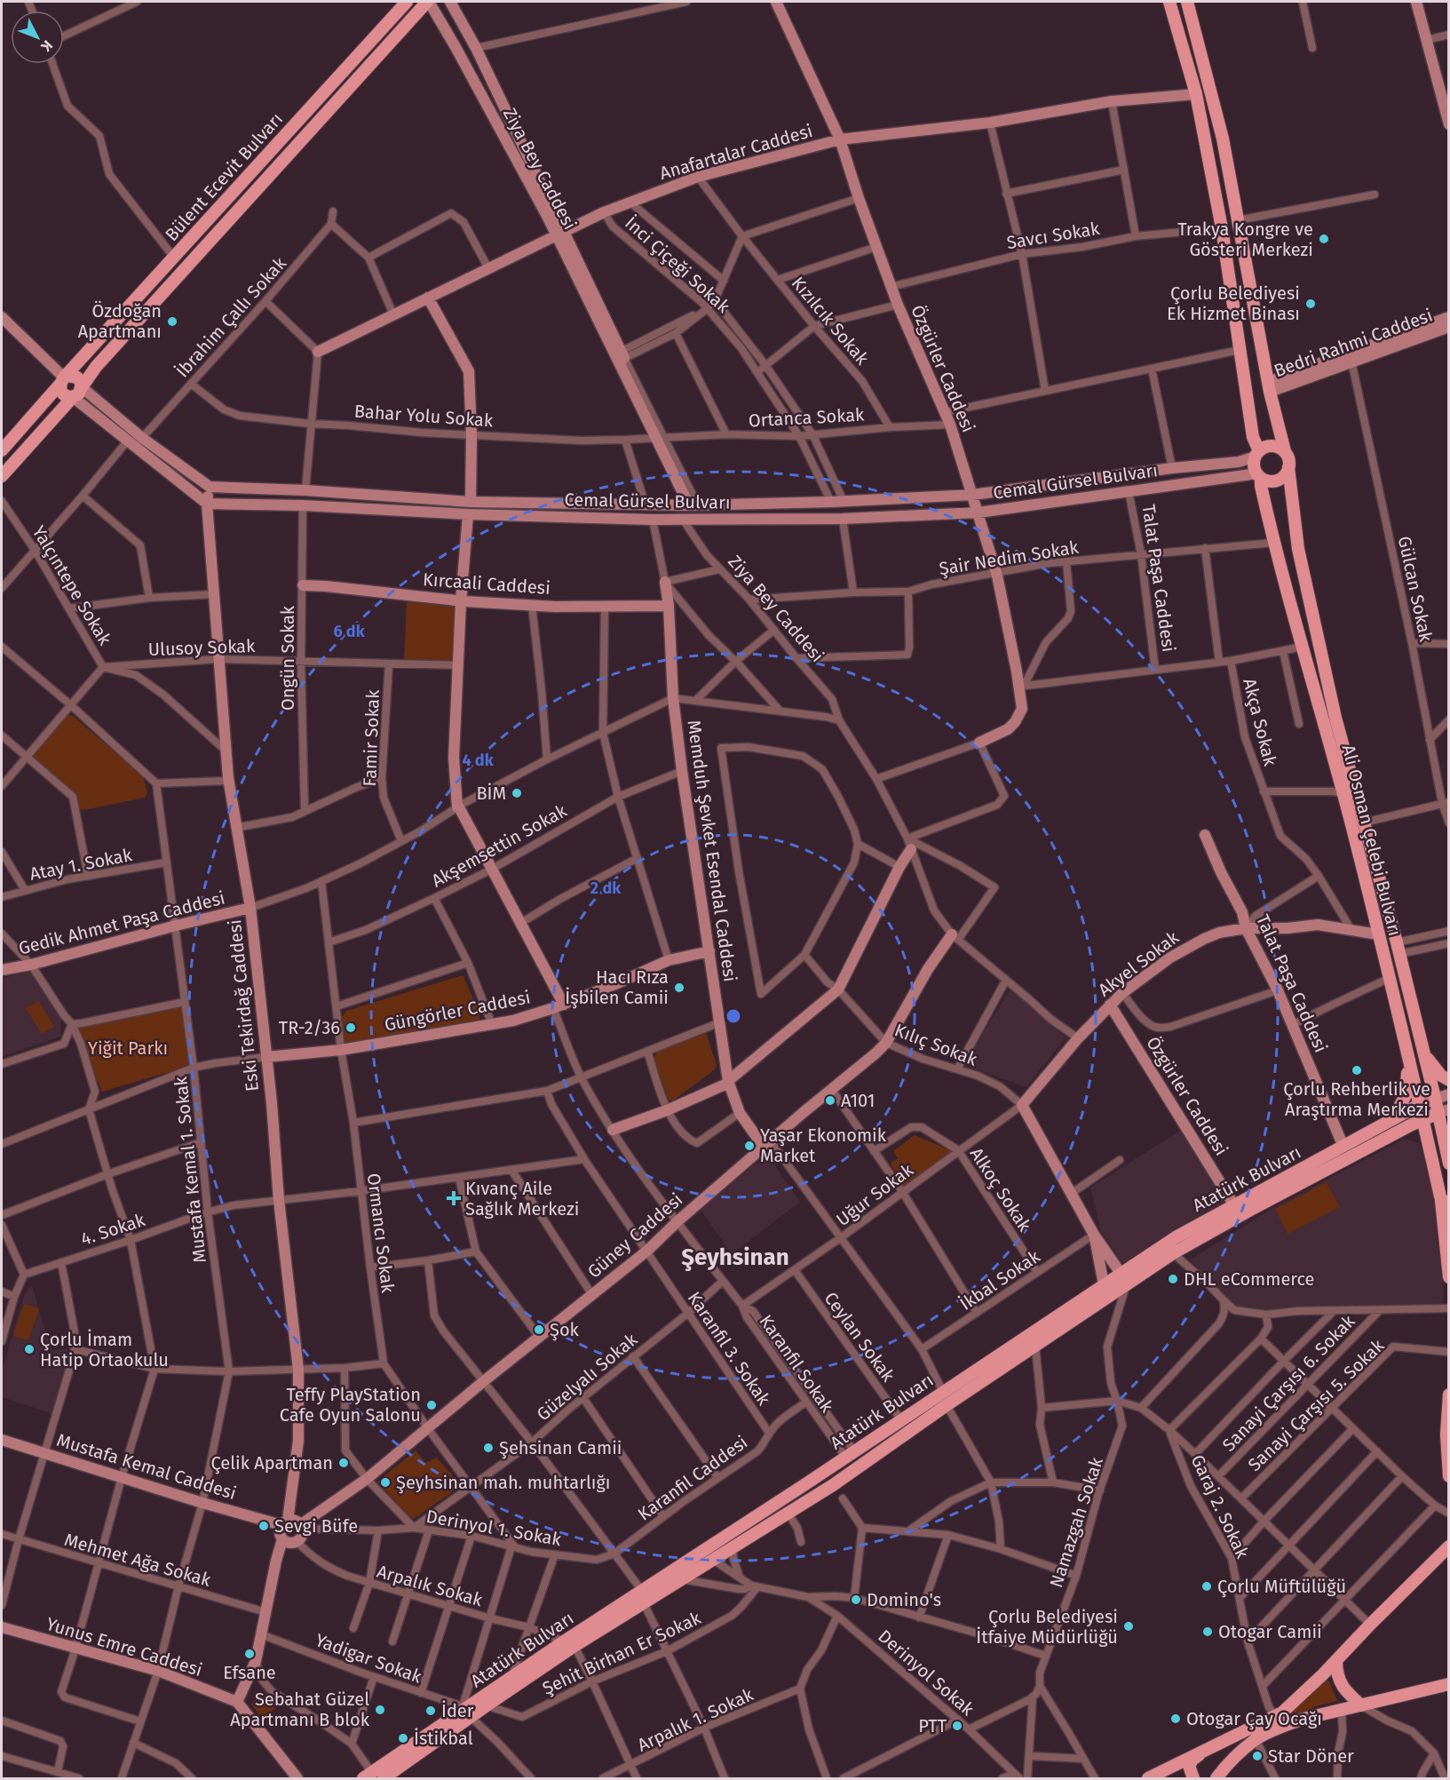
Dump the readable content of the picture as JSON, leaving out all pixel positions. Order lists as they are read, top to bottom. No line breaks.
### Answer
{"streets":{"main road":["Bülent Ecevit Bulvarı","Ali Osman Çelebi Bulvarı","Atatürk Bulvarı"],"street":["Anafartalar Caddesi","Ziya Bey Caddesi","Savcı Sokak","İnci Çiçeği Sokak","İbrahim Çallı Sokak","Kızılcık Sokak","Bedri Rahmi Caddesi","Özgürler Caddesi","Bahar Yolu Sokak","Ortanca Sokak","Cemal Gürsel Bulvarı","Şair Nedim Sokak","Talat Paşa Caddesi","Kırcaali Caddesi","Yalçıntepe Sokak","Gülcan Sokak","Ulusoy Sokak","Ongün Sokak","Akça Sokak","Famir Sokak","Akşemsettin Sokak","Memduh Şevket Esendal Caddesi","Atay 1. Sokak","Gedik Ahmet Paşa Caddesi","Akyel Sokak","Eski Tekirdağ Caddesi","Güngörler Caddesi","Kılıç Sokak","Mustafa Kemal 1. Sokak","Alkoç Sokak","Uğur Sokak","4. Sokak","Ormancı Sokak","Güney Caddesi","İkbal Sokak","Ceylan Sokak","Karanfil 3. Sokak","Karanfil Sokak","Güzelyalı Sokak","Sanayi Çarşısı 6. Sokak","Sanayi Çarşısı 5. Sokak","Mustafa Kemal Caddesi","Karanfil Caddesi","Garaj 2. Sokak","Namazgah Sokak","Derinyol 1. Sokak","Mehmet Ağa Sokak","Arpalık Sokak","Yunus Emre Caddesi","Şehit Birhan Er Sokak","Yadigar Sokak","Derinyol Sokak","Arpalık 1. Sokak"]},"crossings":[["Anafartalar Caddesi","Ziya Bey Caddesi"],["Anafartalar Caddesi","İnci Çiçeği Sokak"],["Anafartalar Caddesi","Kızılcık Sokak"],["Anafartalar Caddesi","Özgürler Caddesi"],["Ziya Bey Caddesi","Bahar Yolu Sokak"],["Ziya Bey Caddesi","Ortanca Sokak"],["Ziya Bey Caddesi","Cemal Gürsel Bulvarı"],["Ziya Bey Caddesi","Şair Nedim Sokak"],["Ziya Bey Caddesi","Akyel Sokak"],["Ziya Bey Caddesi","Güney Caddesi"],["Savcı Sokak","Özgürler Caddesi"],["İnci Çiçeği Sokak","Ortanca Sokak"],["İnci Çiçeği Sokak","Cemal Gürsel Bulvarı"],["İbrahim Çallı Sokak","Bahar Yolu Sokak"],["Kızılcık Sokak","Ortanca Sokak"],["Bedri Rahmi Caddesi","Gülcan Sokak"],["Özgürler Caddesi","Ortanca Sokak"],["Özgürler Caddesi","Cemal Gürsel Bulvarı"],["Özgürler Caddesi","Şair Nedim Sokak"],["Özgürler Caddesi","Akyel Sokak"],["Özgürler Caddesi","Atatürk Bulvarı"],["Bahar Yolu Sokak","Ortanca Sokak"],["Cemal Gürsel Bulvarı","Talat Paşa Caddesi"],["Cemal Gürsel Bulvarı","Ongün Sokak"],["Cemal Gürsel Bulvarı","Ali Osman Çelebi Bulvarı"],["Cemal Gürsel Bulvarı","Eski Tekirdağ Caddesi"],["Şair Nedim Sokak","Talat Paşa Caddesi"],["Şair Nedim Sokak","Ali Osman Çelebi Bulvarı"],["Talat Paşa Caddesi","Akyel Sokak"],["Talat Paşa Caddesi","Atatürk Bulvarı"],["Kırcaali Caddesi","Ongün Sokak"],["Kırcaali Caddesi","Memduh Şevket Esendal Caddesi"],["Yalçıntepe Sokak","Ulusoy Sokak"],["Yalçıntepe Sokak","Eski Tekirdağ Caddesi"],["Ulusoy Sokak","Ongün Sokak"],["Ulusoy Sokak","Famir Sokak"],["Ulusoy Sokak","Eski Tekirdağ Caddesi"],["Akça Sokak","Akyel Sokak"],["Ali Osman Çelebi Bulvarı","Akyel Sokak"],["Ali Osman Çelebi Bulvarı","Atatürk Bulvarı"],["Akşemsettin Sokak","Memduh Şevket Esendal Caddesi"],["Akşemsettin Sokak","Ormancı Sokak"],["Memduh Şevket Esendal Caddesi","Güngörler Caddesi"],["Memduh Şevket Esendal Caddesi","Güney Caddesi"],["Atay 1. Sokak","Mustafa Kemal 1. Sokak"],["Gedik Ahmet Paşa Caddesi","Eski Tekirdağ Caddesi"],["Gedik Ahmet Paşa Caddesi","Mustafa Kemal 1. Sokak"],["Akyel Sokak","Kılıç Sokak"],["Akyel Sokak","Uğur Sokak"],["Eski Tekirdağ Caddesi","Güngörler Caddesi"],["Eski Tekirdağ Caddesi","4. Sokak"],["Eski Tekirdağ Caddesi","Güney Caddesi"],["Eski Tekirdağ Caddesi","Mustafa Kemal Caddesi"],["Eski Tekirdağ Caddesi","Derinyol 1. Sokak"],["Eski Tekirdağ Caddesi","Arpalık Sokak"],["Güngörler Caddesi","Ormancı Sokak"],["Kılıç Sokak","Uğur Sokak"],["Kılıç Sokak","Güney Caddesi"],["Mustafa Kemal 1. Sokak","4. Sokak"],["Mustafa Kemal 1. Sokak","Mustafa Kemal Caddesi"],["Mustafa Kemal 1. Sokak","Mehmet Ağa Sokak"],["Mustafa Kemal 1. Sokak","Yunus Emre Caddesi"],["Atatürk Bulvarı","Ceylan Sokak"],["Atatürk Bulvarı","Karanfil Sokak"],["Atatürk Bulvarı","Namazgah Sokak"],["Atatürk Bulvarı","Arpalık Sokak"],["Atatürk Bulvarı","Şehit Birhan Er Sokak"],["Atatürk Bulvarı","Yadigar Sokak"],["Alkoç Sokak","Uğur Sokak"],["Alkoç Sokak","İkbal Sokak"],["Uğur Sokak","Ceylan Sokak"],["Uğur Sokak","Karanfil Sokak"],["4. Sokak","Ormancı Sokak"],["4. Sokak","Karanfil 3. Sokak"],["Ormancı Sokak","Güney Caddesi"],["Ormancı Sokak","Güzelyalı Sokak"],["Ormancı Sokak","Derinyol 1. Sokak"],["Güney Caddesi","Karanfil 3. Sokak"],["Güney Caddesi","Mustafa Kemal Caddesi"],["Güney Caddesi","Derinyol 1. Sokak"],["Güney Caddesi","Arpalık Sokak"],["Karanfil 3. Sokak","Güzelyalı Sokak"],["Karanfil 3. Sokak","Karanfil Caddesi"],["Karanfil Sokak","Karanfil Caddesi"],["Güzelyalı Sokak","Derinyol 1. Sokak"],["Mustafa Kemal Caddesi","Derinyol 1. Sokak"],["Mustafa Kemal Caddesi","Arpalık Sokak"],["Karanfil Caddesi","Derinyol 1. Sokak"],["Derinyol 1. Sokak","Arpalık Sokak"]],"districts":["Şeyhsinan"],"parks":["Yiğit Parkı"],"places":{"other":["Trakya Kongre ve Gösteri Merkezi","Çorlu Belediyesi Ek Hizmet Binası","Özdoğan Apartmanı","BİM","Hacı Rıza İşbilen Camii","TR-2/36","Çorlu Rehberlik ve Araştırma Merkezi","A101","Yaşar Ekonomik Market","DHL eCommerce","Şok","Çorlu İmam Hatip Ortaokulu","Teffy PlayStation Cafe Oyun Salonu","Şehsinan Camii","Çelik Apartman","Şeyhsinan mah. muhtarlığı","Sevgi Büfe","Çorlu Müftülüğü","Domino's","Çorlu Belediyesi İtfaiye Müdürlüğü","Otogar Camii","Efsane","Sebahat Güzel Apartmanı B blok","İder","Otogar Çay Ocağı","PTT","İstikbal","Star Döner"],"health":["Kıvanç Aile Sağlık Merkezi"]},"north":"bottom right","rings":["6 dk","4 dk","2 dk"]}
